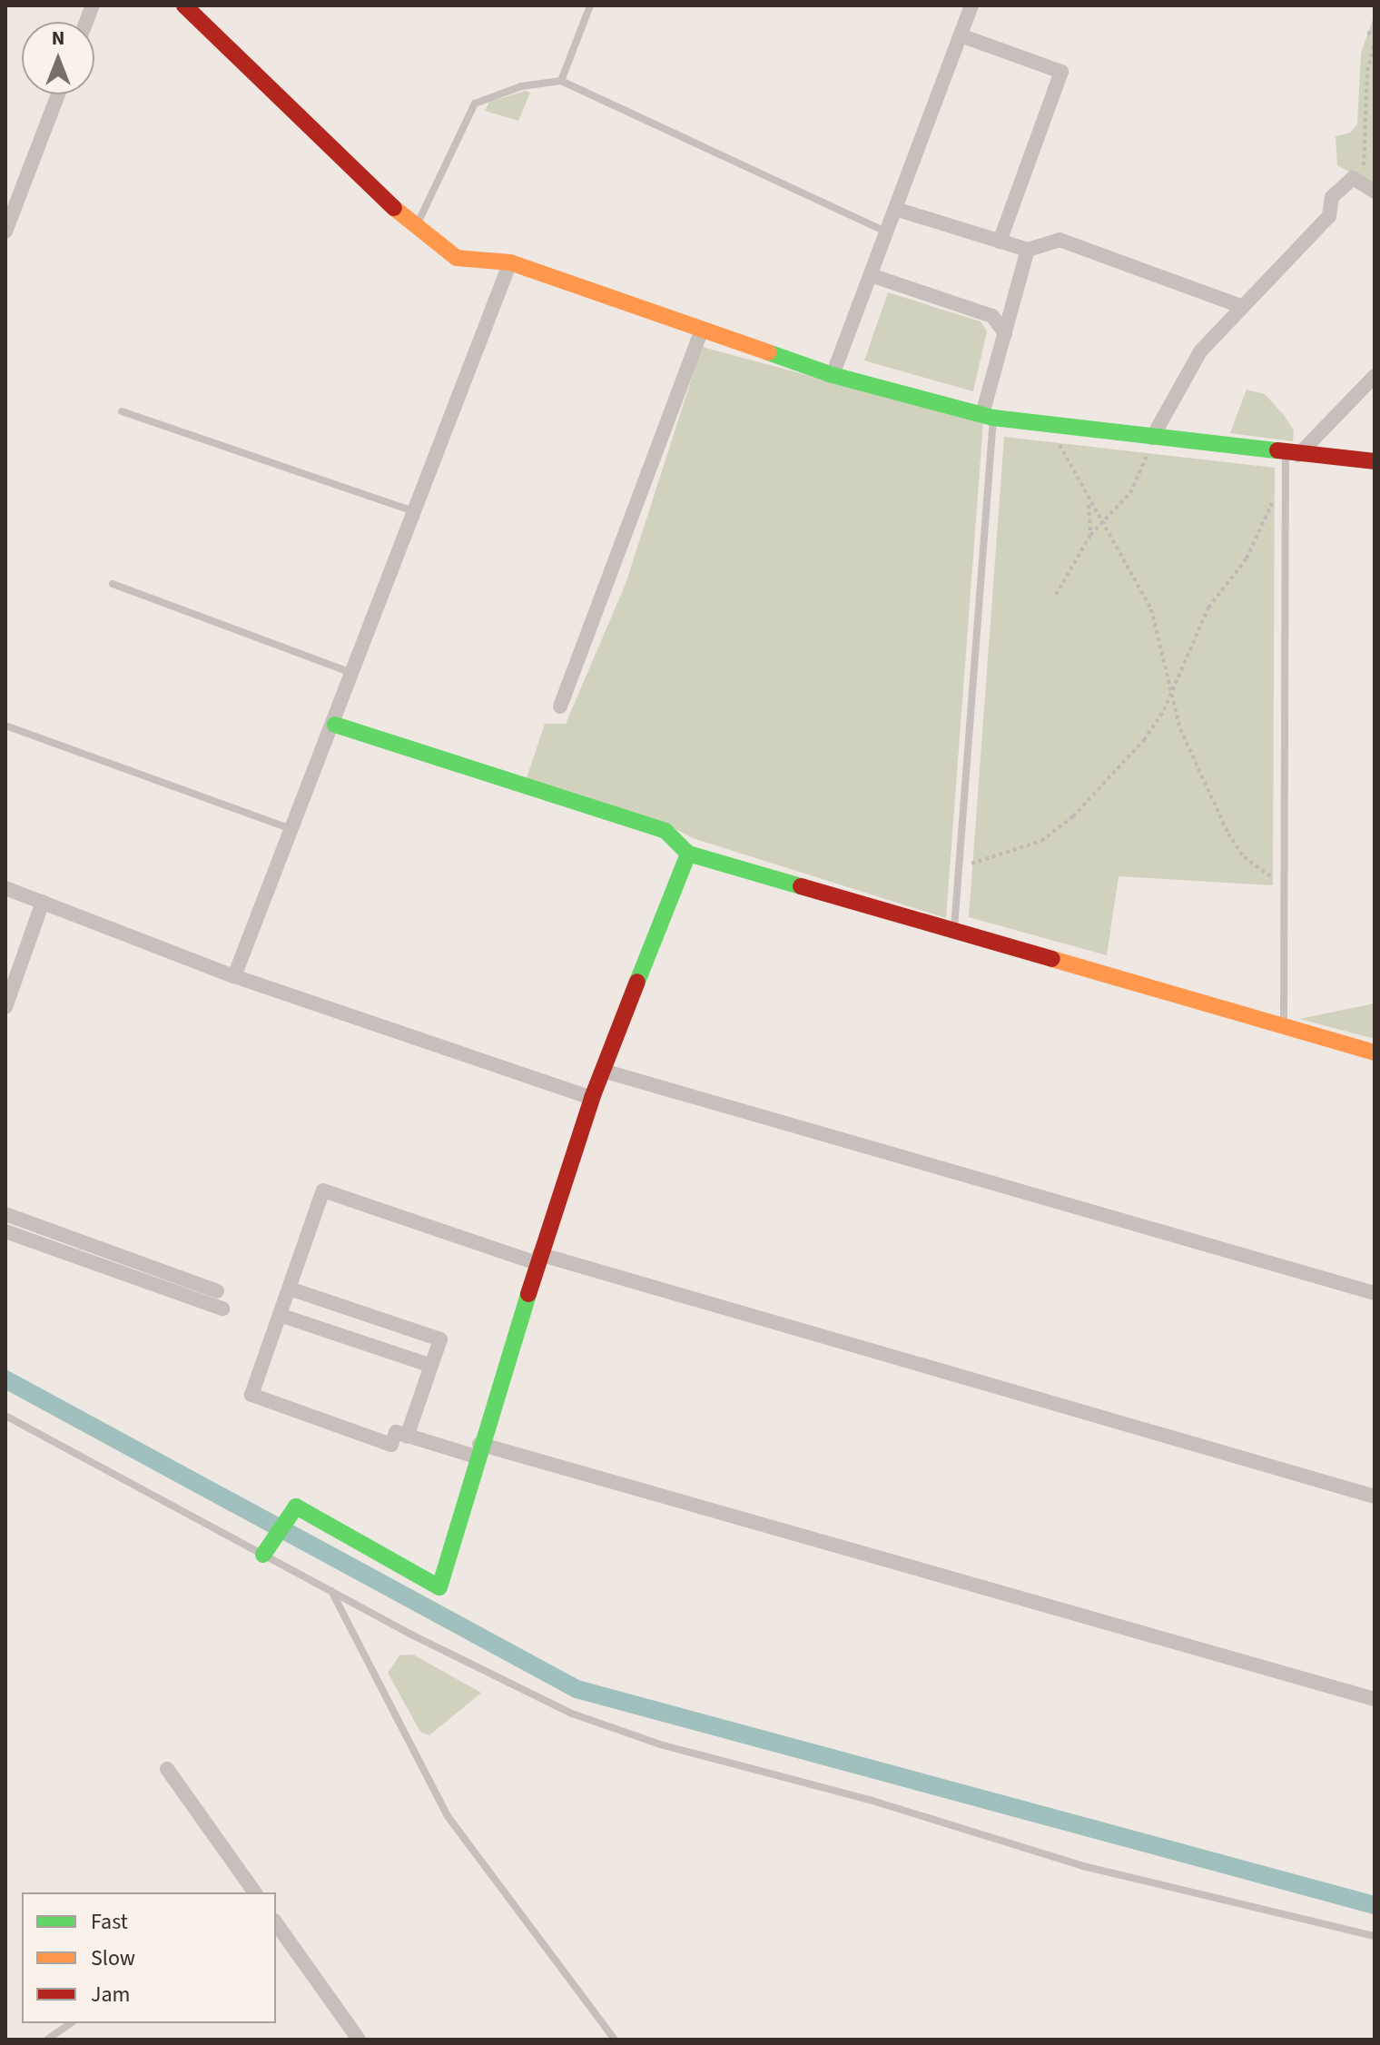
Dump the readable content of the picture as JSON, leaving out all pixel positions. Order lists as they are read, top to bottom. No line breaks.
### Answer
{"legend":["Fast","Slow","Jam"],"north":"top"}
